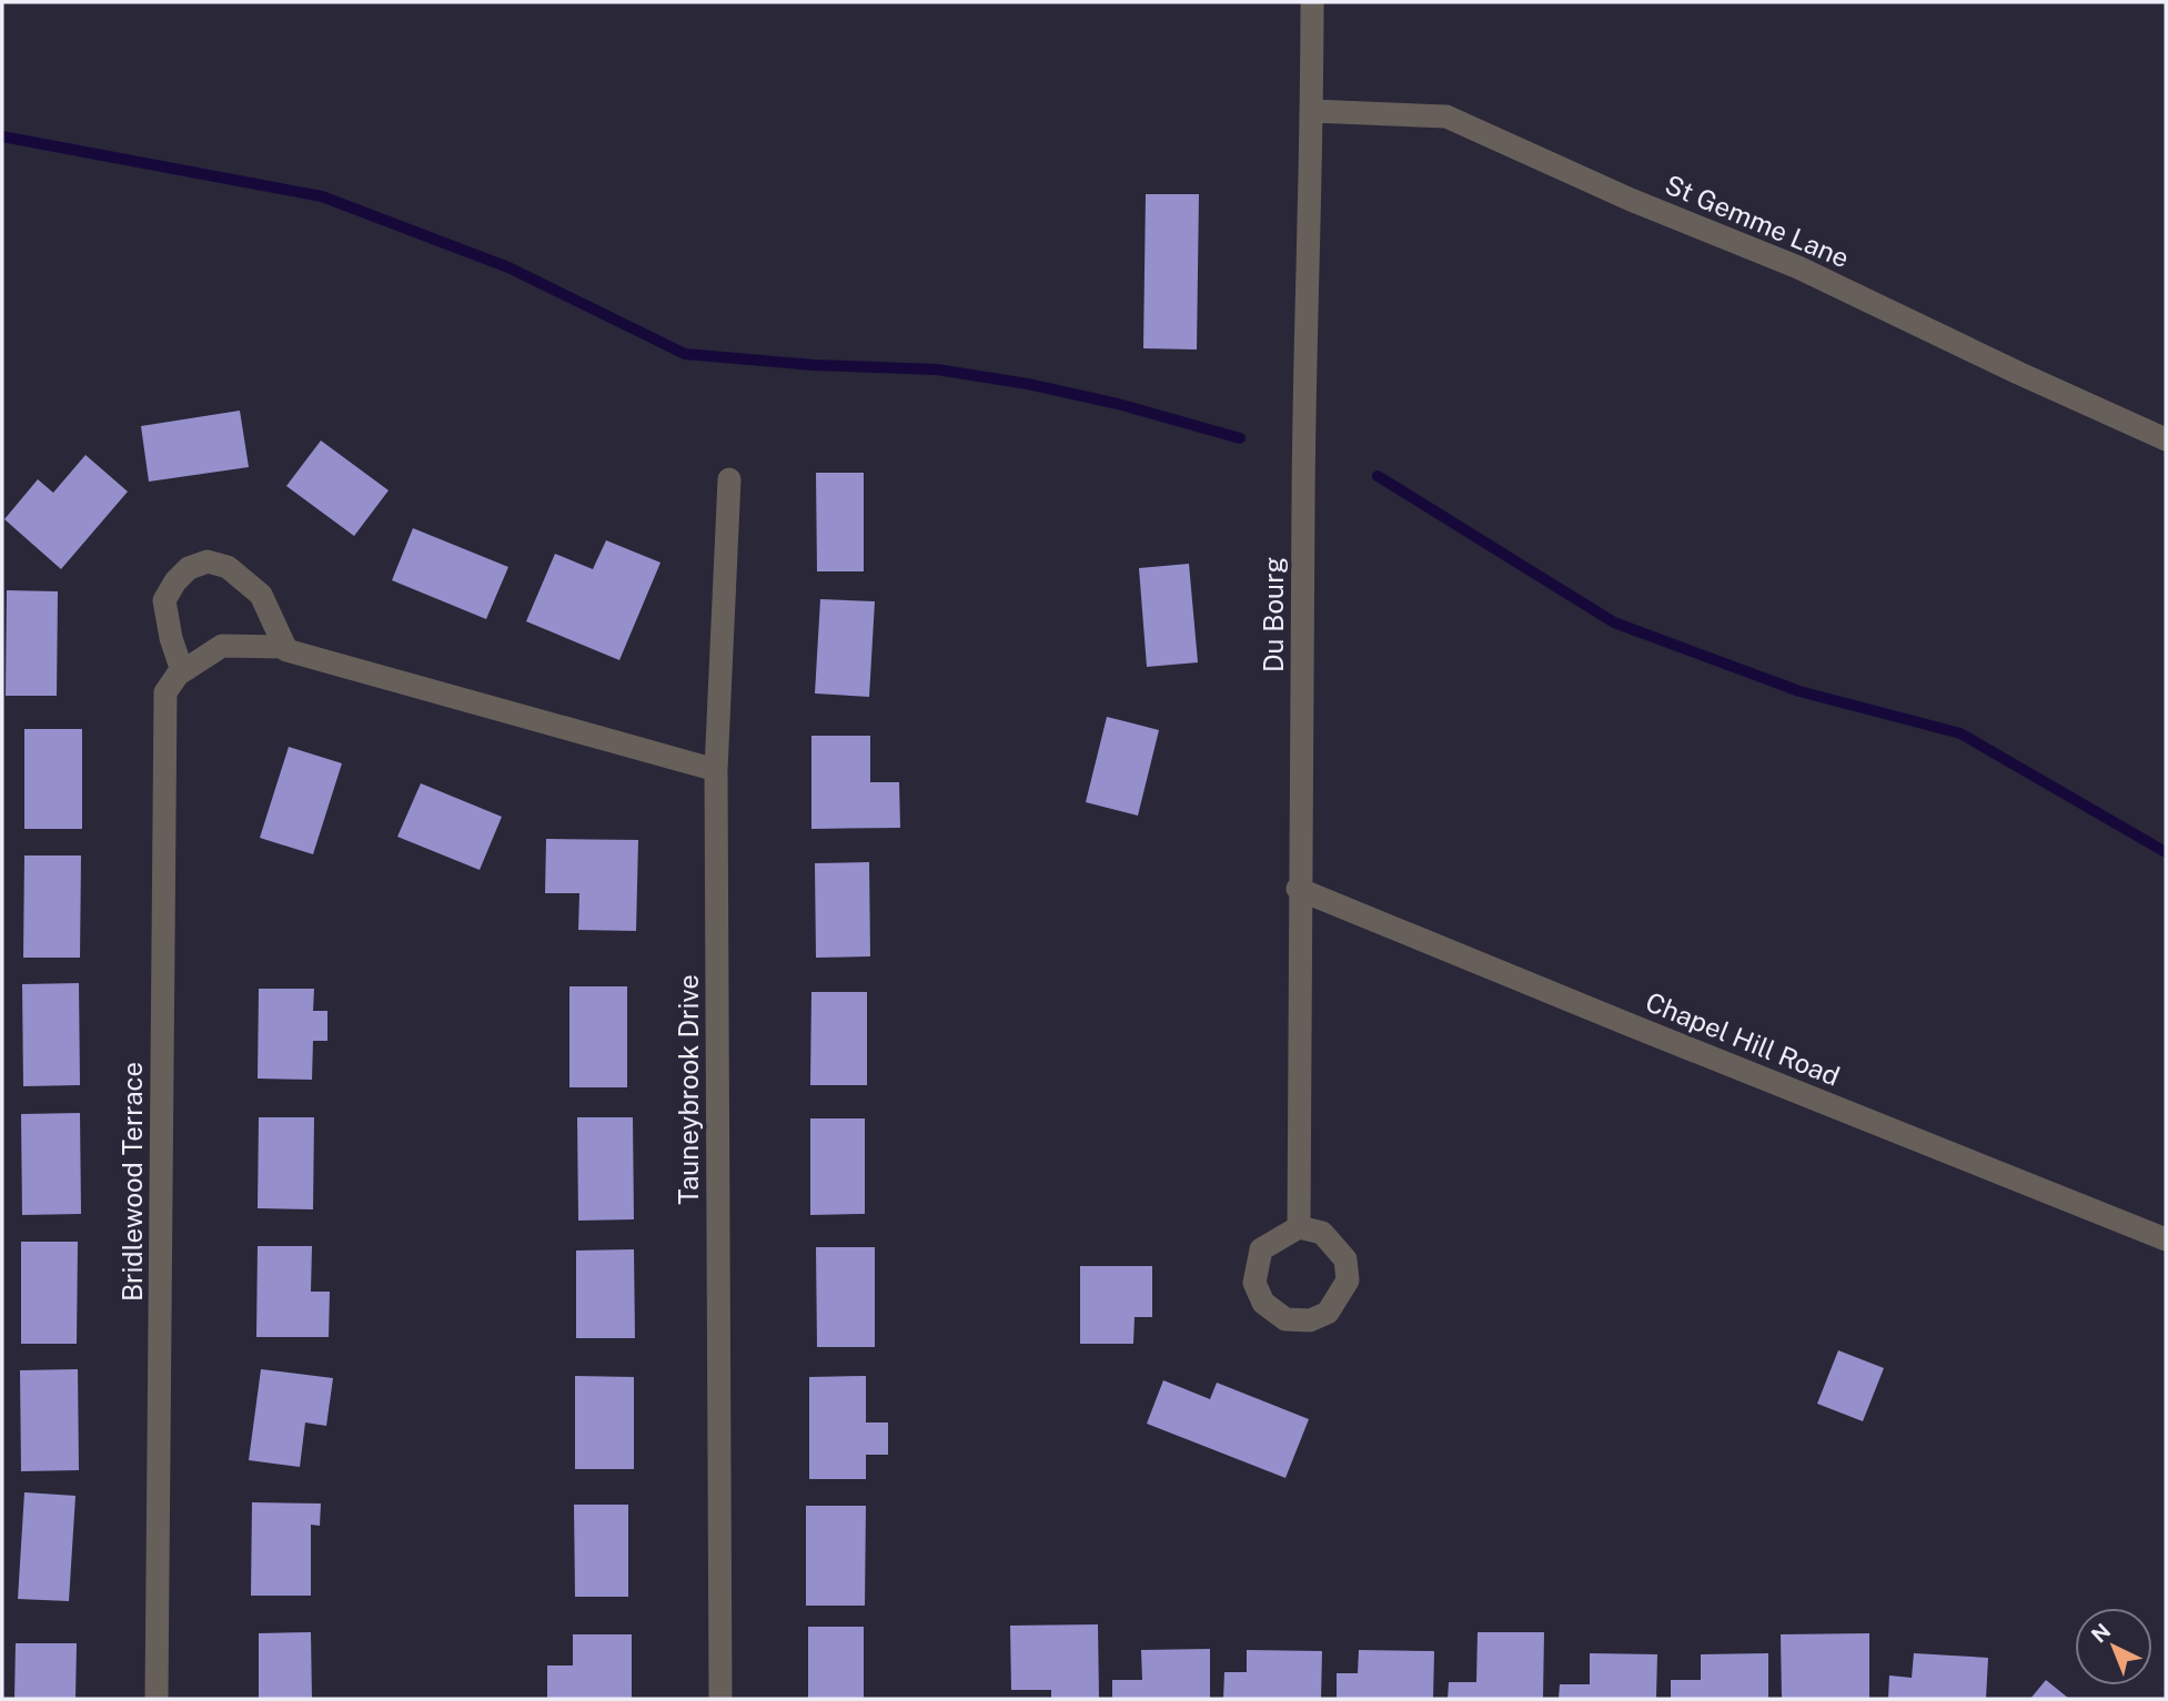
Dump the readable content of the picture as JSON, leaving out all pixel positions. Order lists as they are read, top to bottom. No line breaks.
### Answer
{"streets":{"street":["St Gemme Lane","Du Bourg","Chapel Hill Road","Tauneybrook Drive","Bridlewood Terrace"]},"crossings":[["St Gemme Lane","Du Bourg"],["Du Bourg","Chapel Hill Road"]],"north":"top left"}
